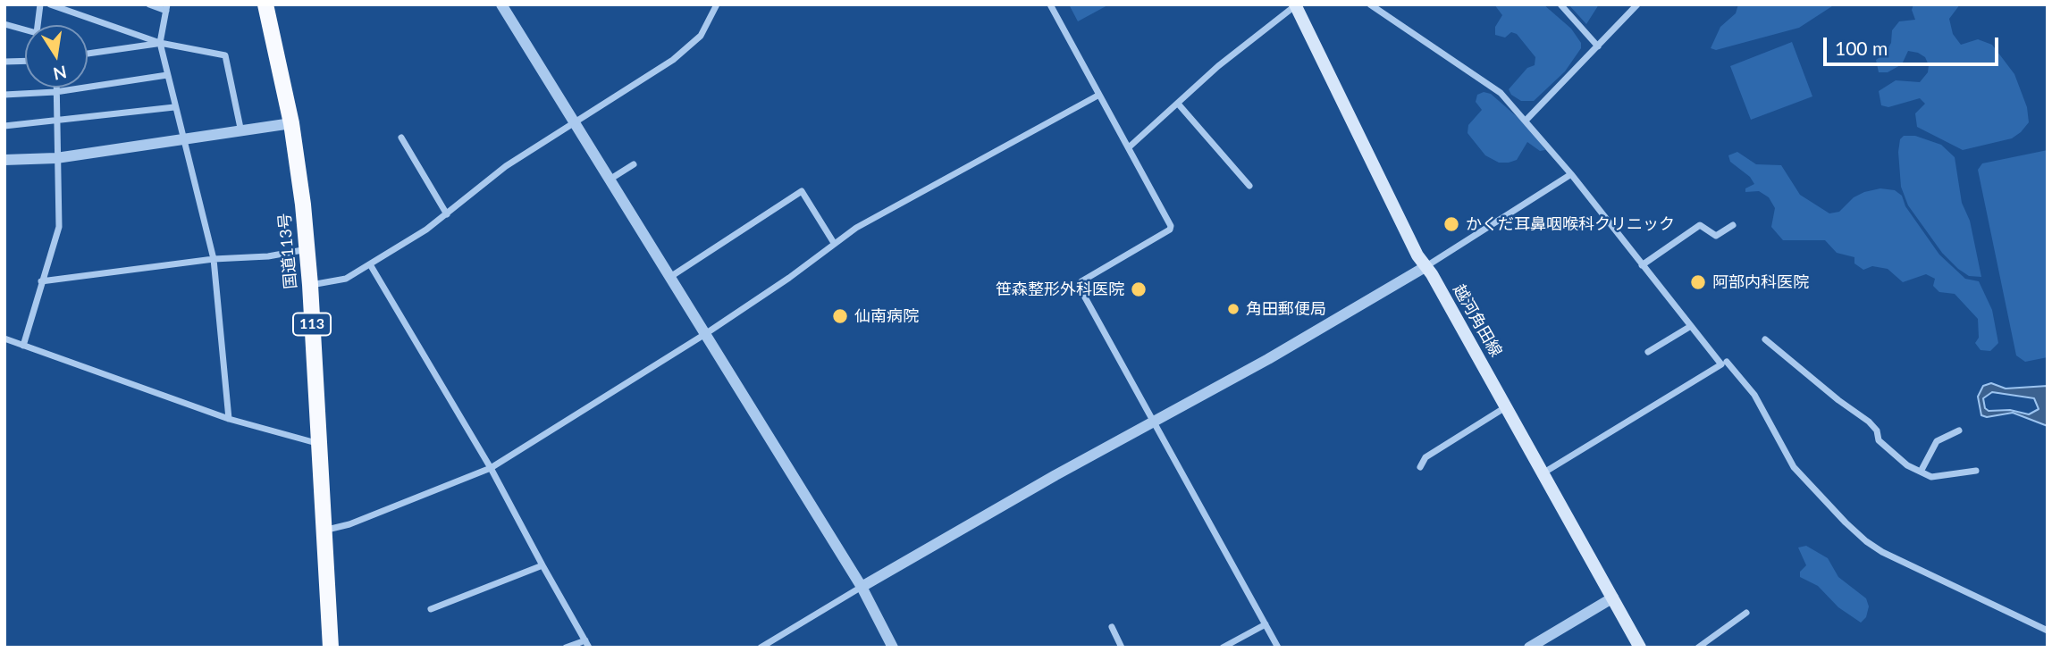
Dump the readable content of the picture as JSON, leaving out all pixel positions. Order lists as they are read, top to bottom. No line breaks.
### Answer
{"streets":{"highway":["国道113号","113"],"main road":["越河角田線"]},"places":["かくだ耳鼻咽喉科クリニック","阿部内科医院","笹森整形外科医院","角田郵便局","仙南病院"],"scale_bar":"100 m","north":"bottom"}
